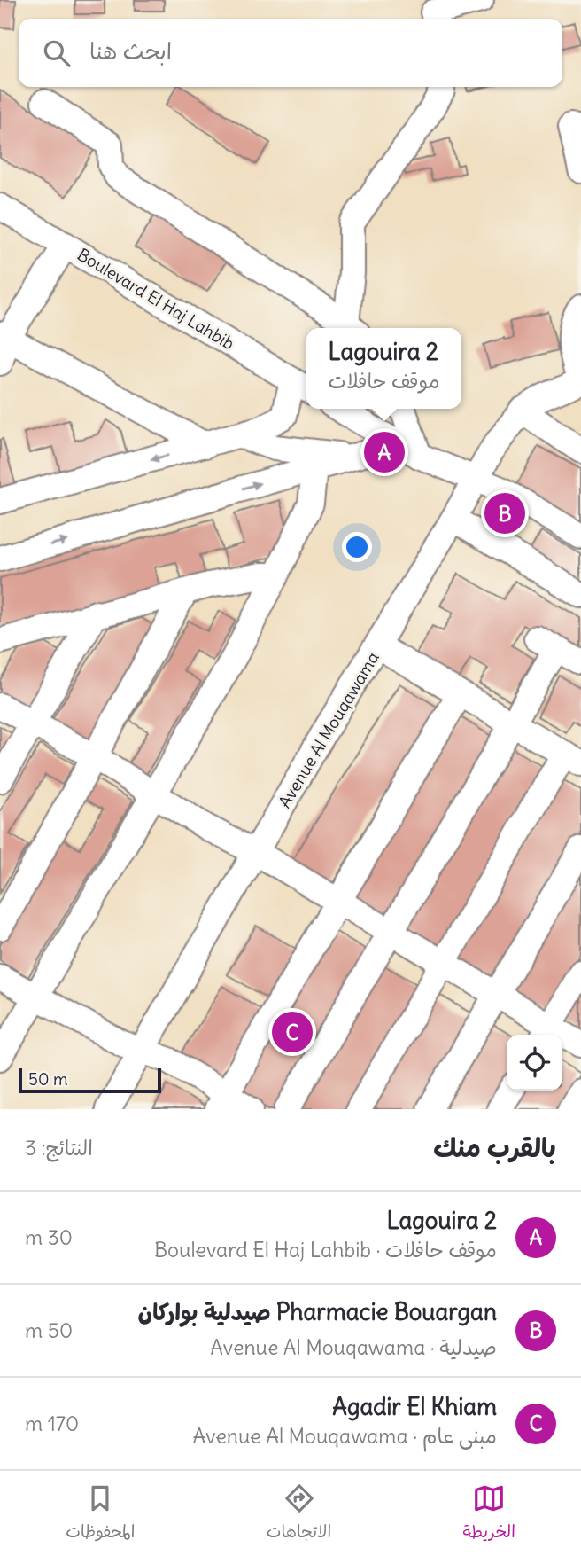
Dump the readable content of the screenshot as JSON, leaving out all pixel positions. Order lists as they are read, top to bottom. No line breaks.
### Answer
{"streets":{"street":["Boulevard El Haj Lahbib","Avenue Al Mouqawama"]},"scale_bar":"50 m","page":{"search":"ابحث هنا","popup":["Lagouira 2","موقف حافلات"],"pins":["A","B","C"],"scale":"50 m","heading":["بالقرب منك","النتائج: 3"],"list":[{"mark":"A","name":"Lagouira 2","note":"موقف حافلات · Boulevard El Haj Lahbib","value":"30 m"},{"mark":"B","name":"Pharmacie Bouargan صيدلية بواركان","note":"صيدلية · Avenue Al Mouqawama","value":"50 m"},{"mark":"C","name":"Agadir El Khiam","note":"مبنى عام · Avenue Al Mouqawama","value":"170 m"}],"nav":["الخريطة","الاتجاهات","المحفوظات"]}}
